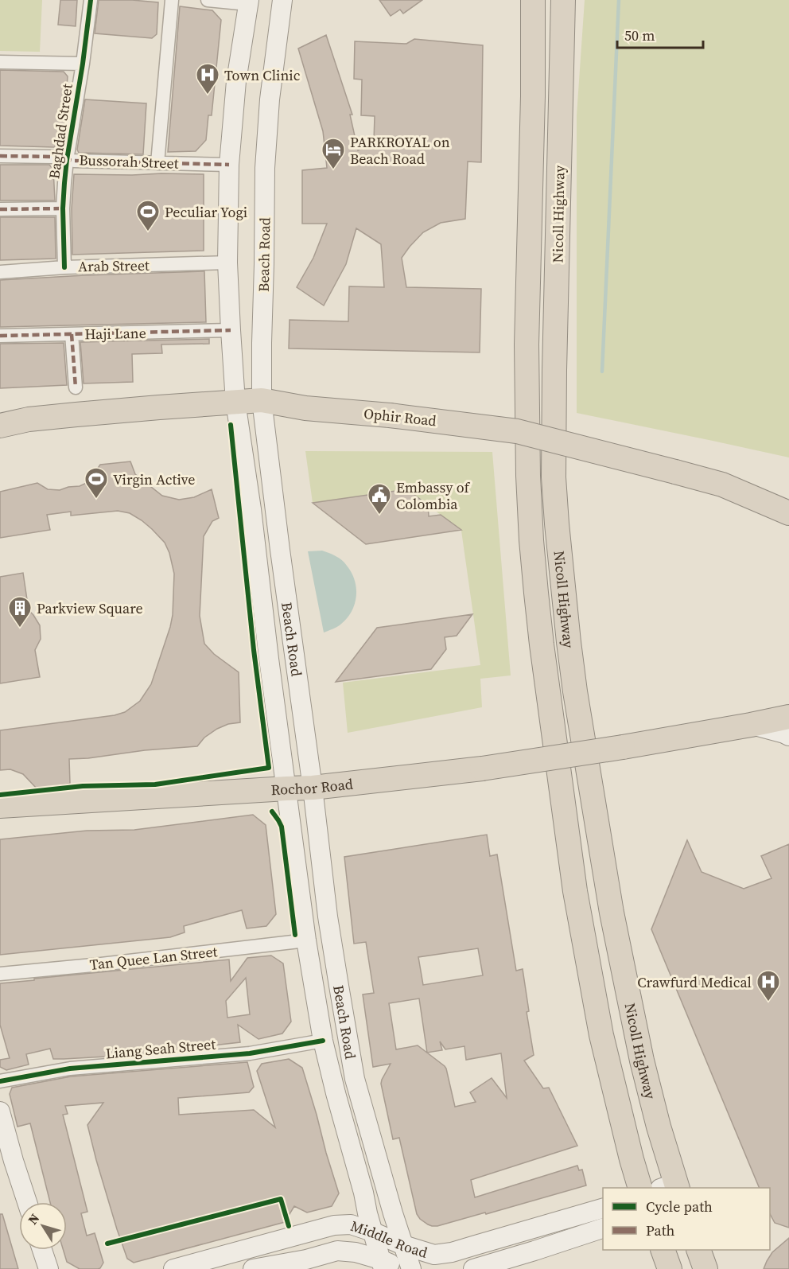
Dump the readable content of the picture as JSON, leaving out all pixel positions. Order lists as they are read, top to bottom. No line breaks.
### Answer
{"streets":{"highway":["Nicoll Highway","Ophir Road","Rochor Road"],"main road":["Beach Road","Middle Road"],"street":["Baghdad Street","Bussorah Street","Arab Street","Haji Lane","Tan Quee Lan Street","Liang Seah Street"]},"crossings":[["Baghdad Street","Bussorah Street"],["Baghdad Street","Arab Street"],["Bussorah Street","Beach Road"],["Beach Road","Arab Street"],["Beach Road","Haji Lane"],["Beach Road","Ophir Road"],["Beach Road","Rochor Road"],["Beach Road","Tan Quee Lan Street"],["Beach Road","Liang Seah Street"],["Beach Road","Middle Road"]],"places":{"hospital":["Town Clinic","Crawfurd Medical"],"hotel":["PARKROYAL on Beach Road"],"sports":["Peculiar Yogi","Virgin Active"],"public building":["Embassy of Colombia"],"building":["Parkview Square"]},"legend":["Cycle path","Path"],"scale_bar":"50 m","north":"top left"}
